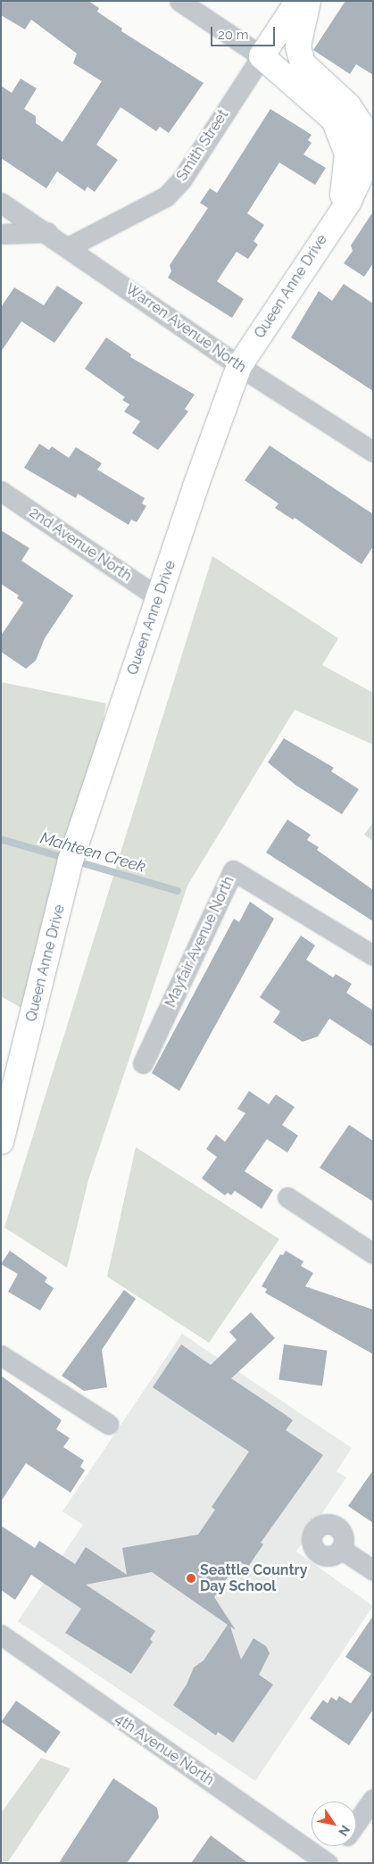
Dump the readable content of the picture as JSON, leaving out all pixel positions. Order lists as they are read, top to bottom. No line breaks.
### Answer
{"streets":{"main road":["Smith Street","Queen Anne Drive"],"street":["Warren Avenue North","2nd Avenue North","Mayfair Avenue North","4th Avenue North"]},"crossings":[["Smith Street","Warren Avenue North"],["Queen Anne Drive","Warren Avenue North"],["Queen Anne Drive","2nd Avenue North"]],"water":["Mahteen Creek"],"places":["Seattle Country Day School"],"scale_bar":"20 m","north":"bottom right"}
